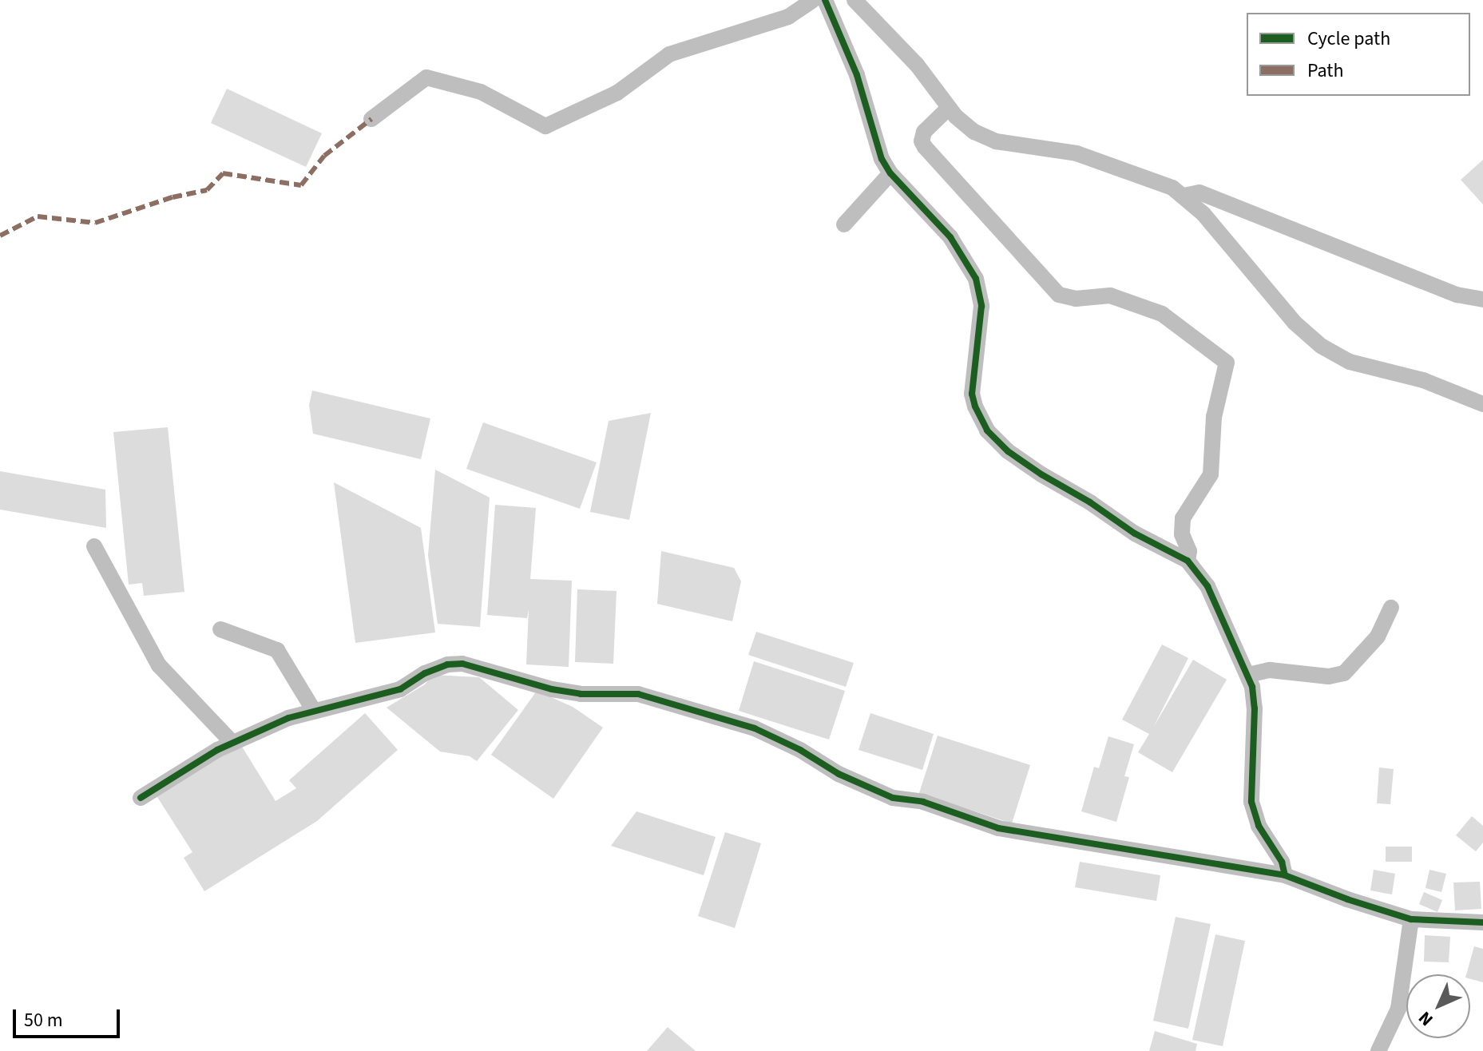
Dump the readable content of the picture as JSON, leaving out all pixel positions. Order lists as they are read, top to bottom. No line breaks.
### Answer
{"legend":["Cycle path","Path"],"scale_bar":"50 m","north":"bottom left"}
